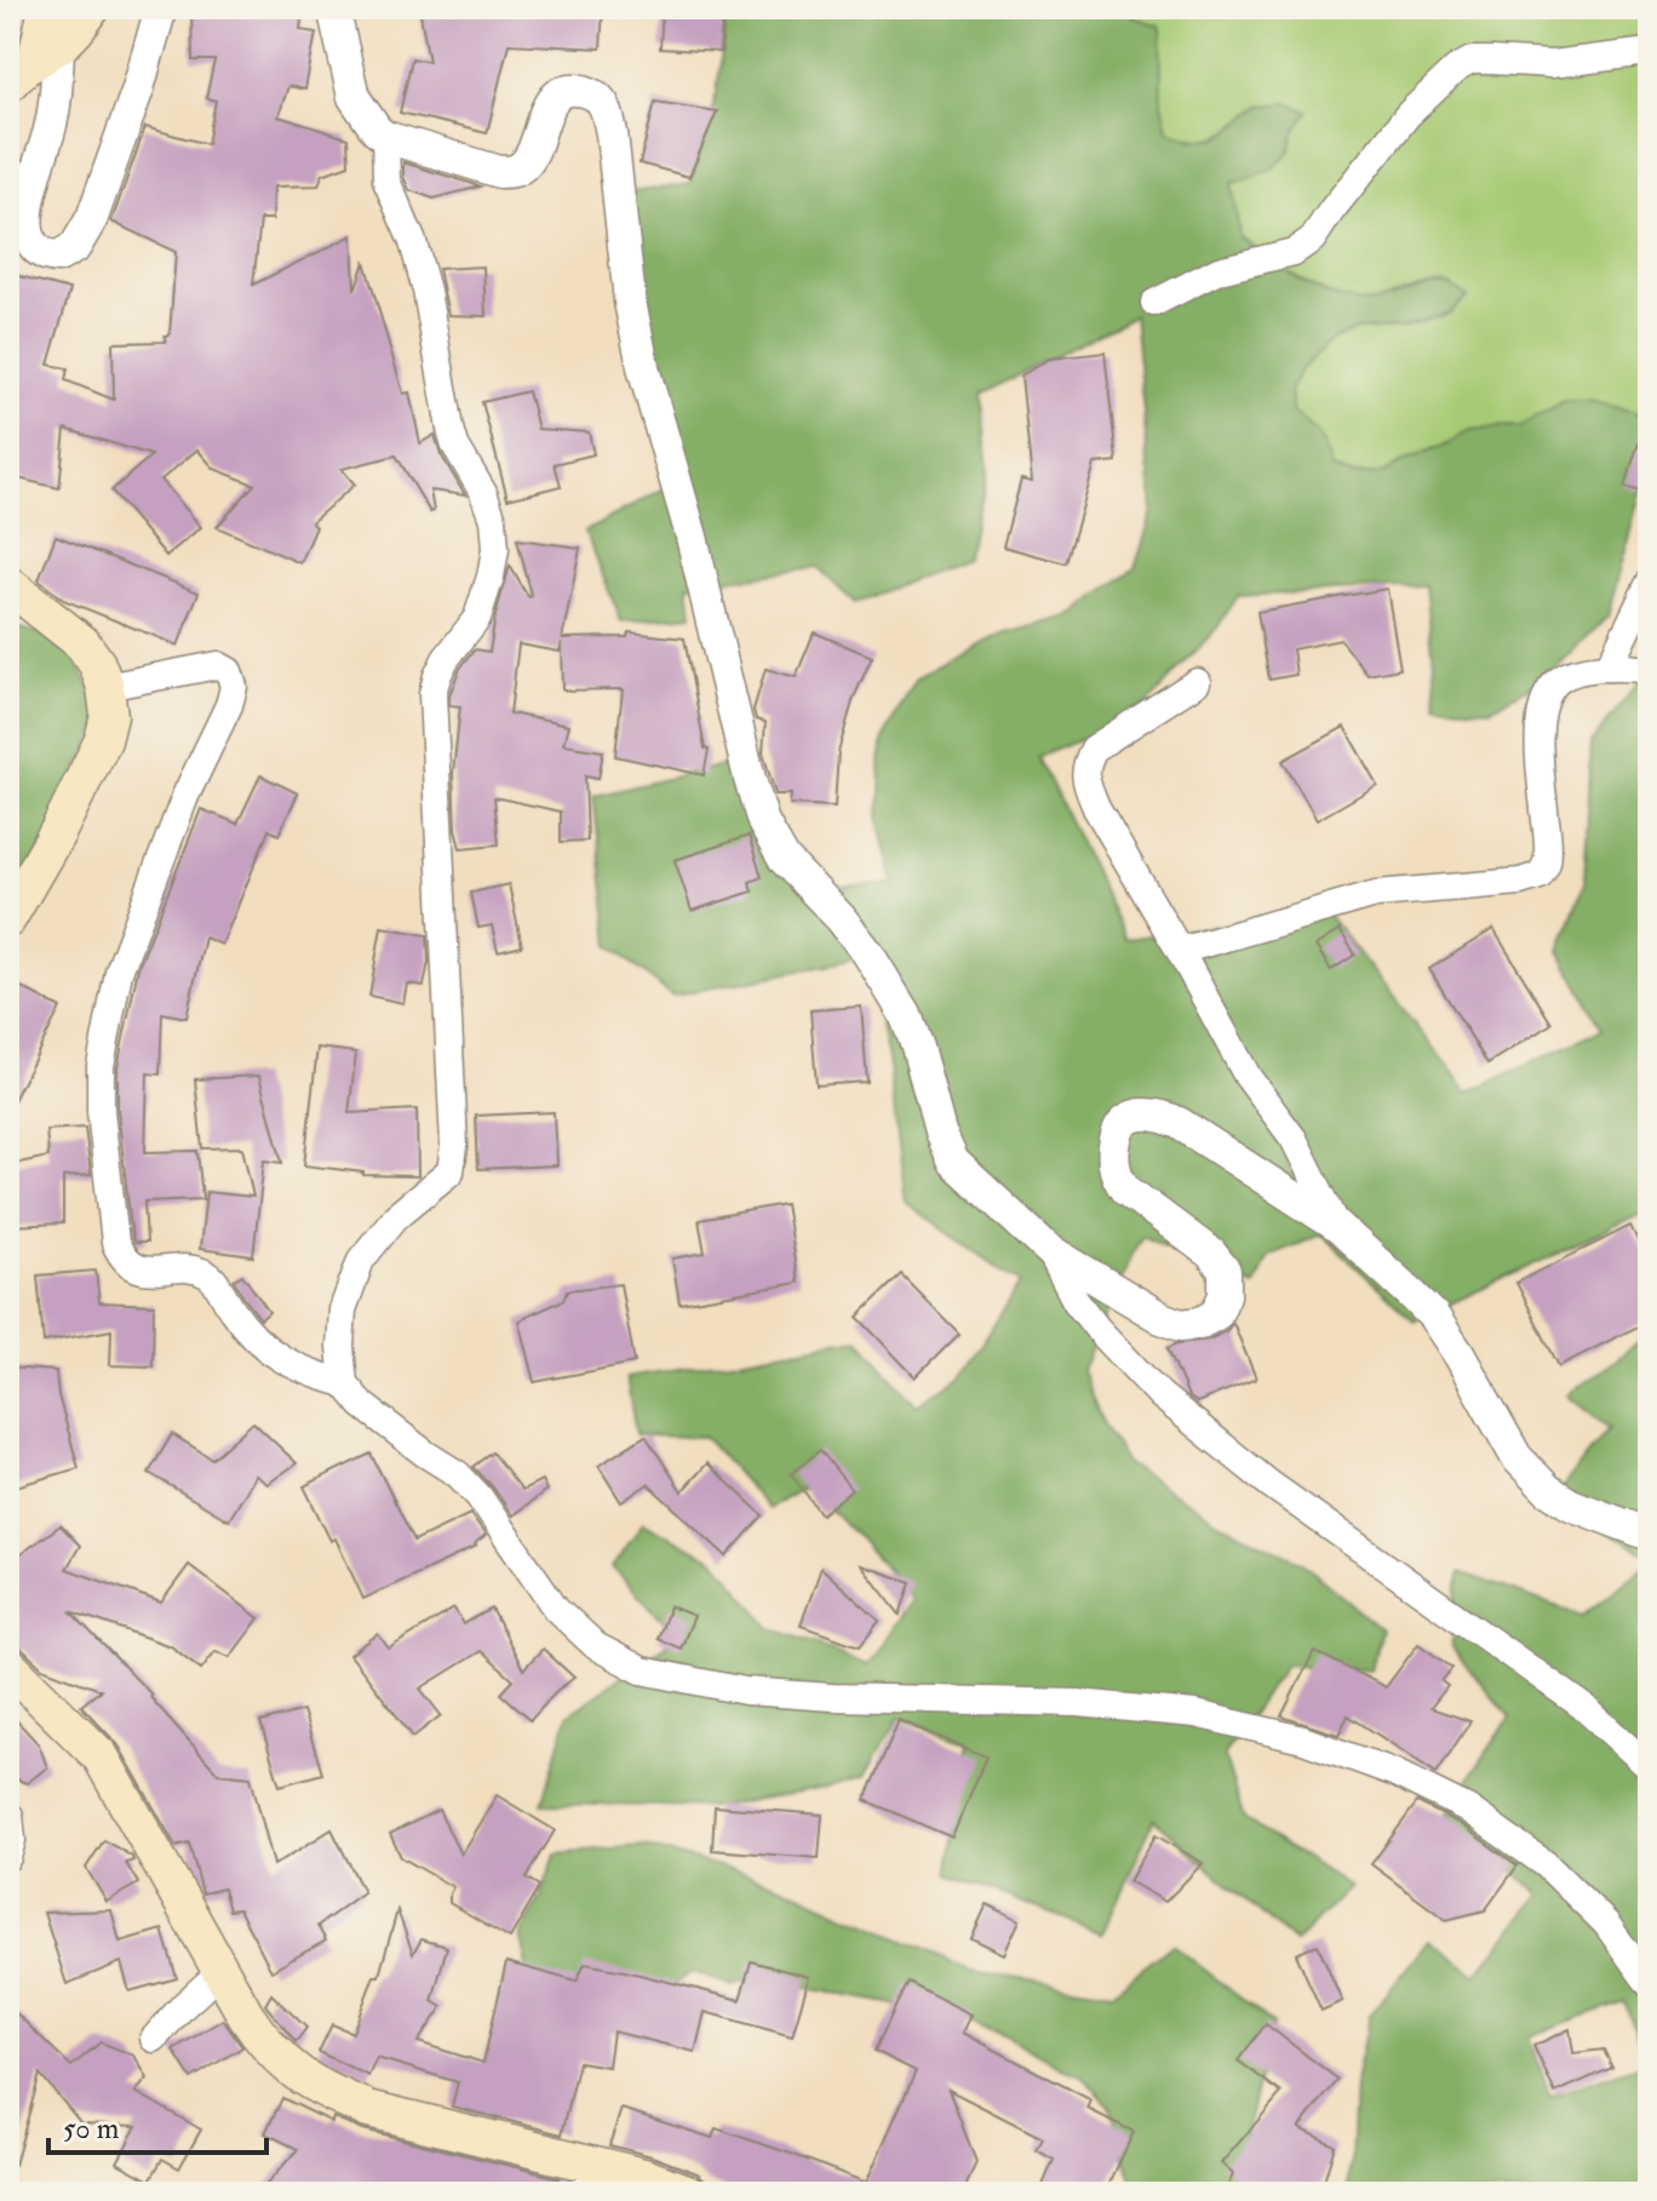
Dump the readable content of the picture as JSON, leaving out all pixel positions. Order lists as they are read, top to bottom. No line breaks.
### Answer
{"scale_bar":"50 m"}
